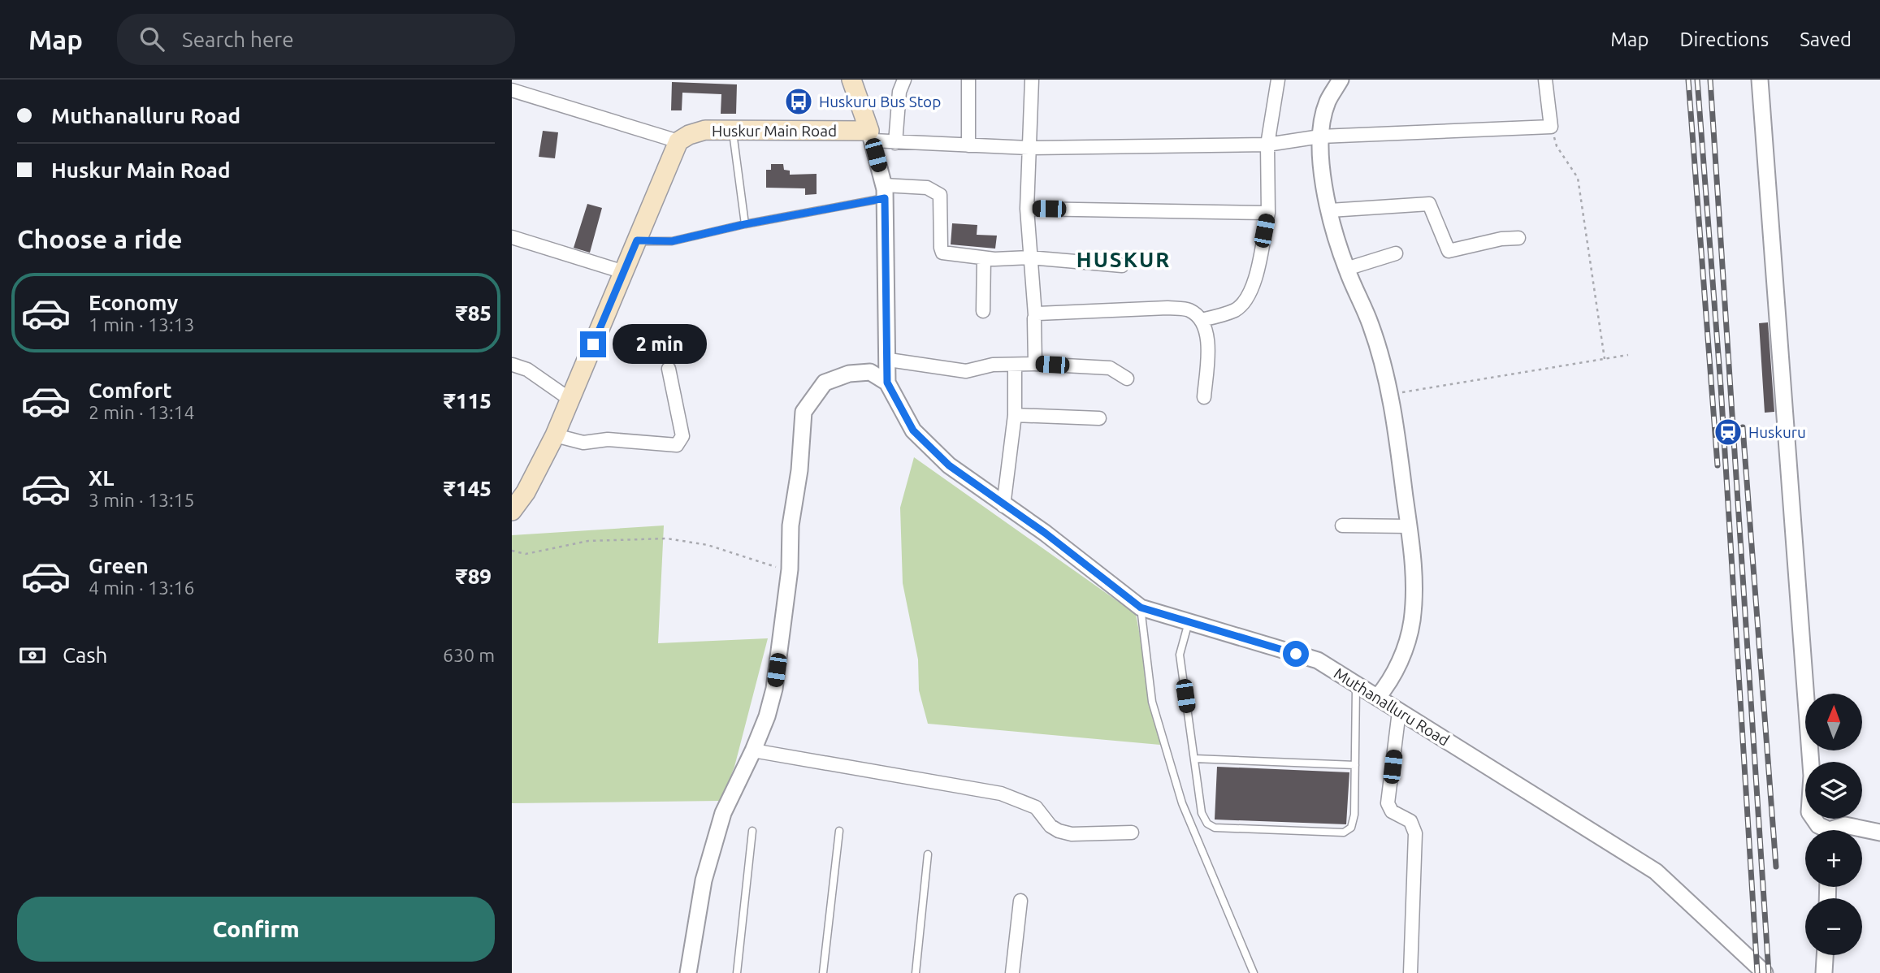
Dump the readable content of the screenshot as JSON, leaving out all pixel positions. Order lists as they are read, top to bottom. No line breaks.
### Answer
{"streets":{"main road":["Huskur Main Road"],"street":["Muthanalluru Road"]},"districts":["HUSKUR"],"places":{"bus stop":["Huskuru Bus Stop"],"station":["Huskuru"]},"north":"top","page":{"header":"Map","search":"Search here","nav":["Map","Directions","Saved"],"banner":["Muthanalluru Road","Huskur Main Road"],"heading":"Choose a ride","list":[{"name":"Economy","note":"1 min · 13:13","value":"₹85"},{"name":"Comfort","note":"2 min · 13:14","value":"₹115"},{"name":"XL","note":"3 min · 13:15","value":"₹145"},{"name":"Green","note":"4 min · 13:16","value":"₹89"}],"bubble":"2 min","pay":["Cash","630 m"],"map_buttons":["+","−"],"buttons":"Confirm"}}
